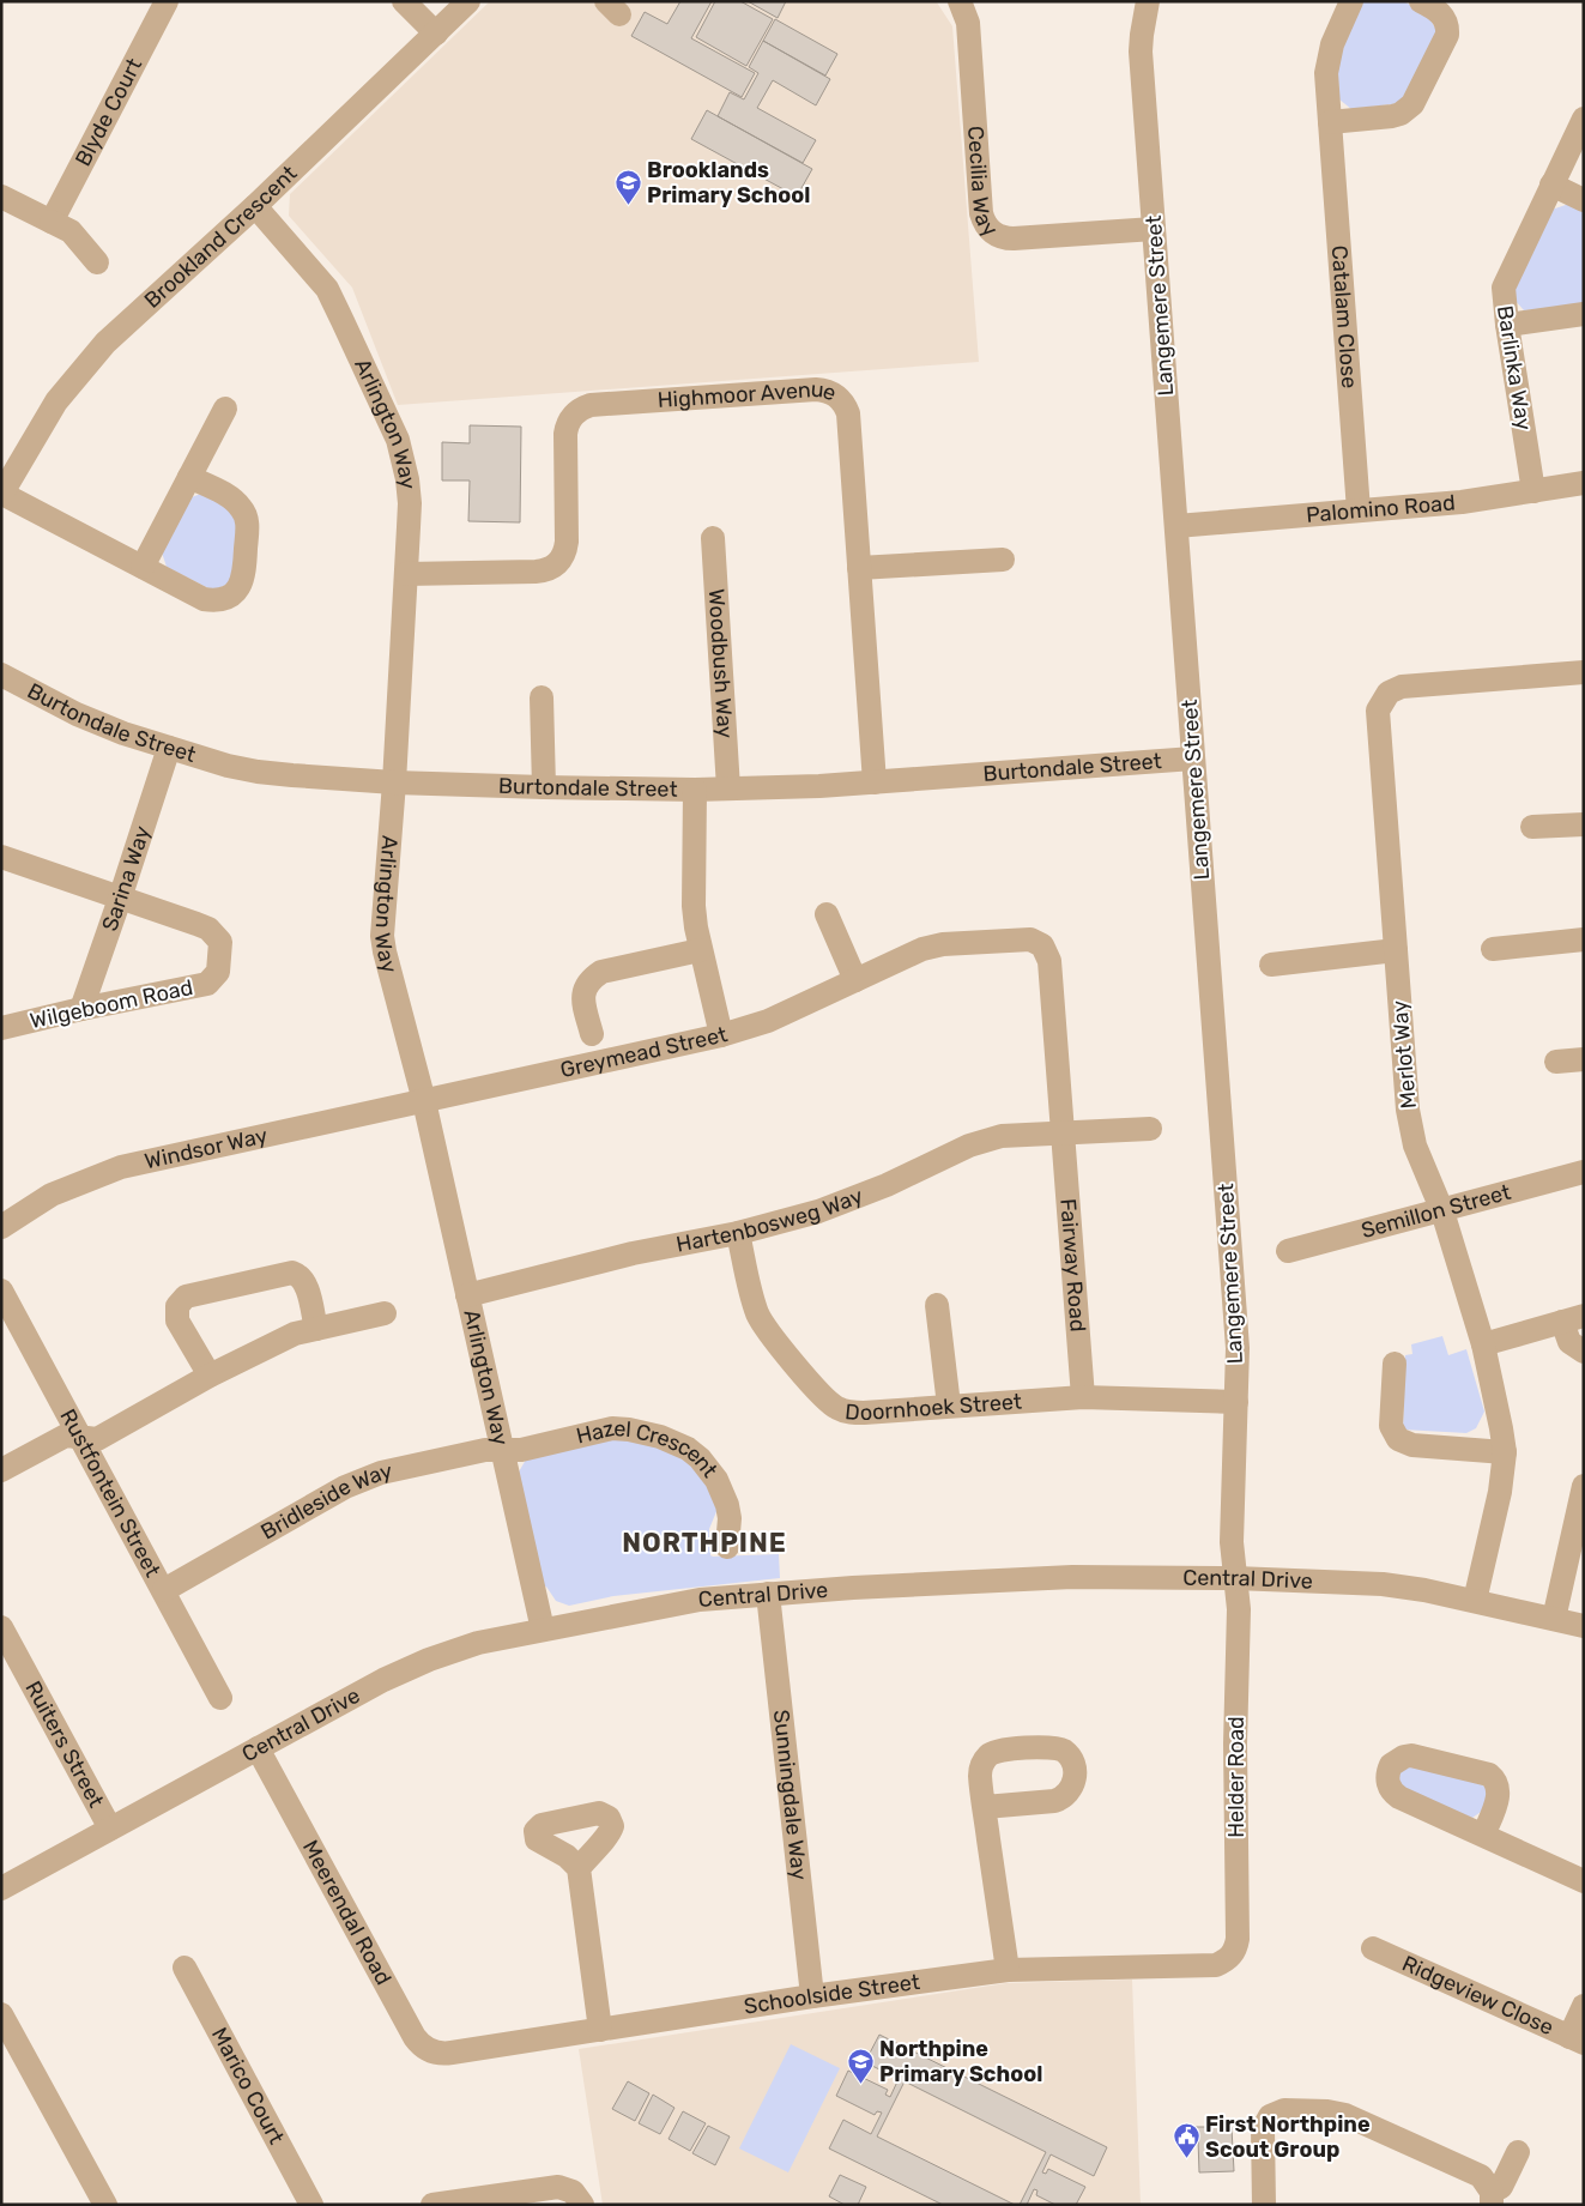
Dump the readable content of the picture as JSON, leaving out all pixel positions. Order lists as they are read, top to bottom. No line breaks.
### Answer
{"streets":{"street":["Blyde Court","Cecilia Way","Brookland Crescent","Langemere Street","Catalam Close","Barlinka Way","Highmoor Avenue","Arlington Way","Palomino Road","Woodbush Way","Burtondale Street","Sarina Way","Wilgeboom Road","Greymead Street","Merlot Way","Windsor Way","Semillon Street","Hartenbosweg Way","Fairway Road","Doornhoek Street","Hazel Crescent","Rustfontein Street","Bridleside Way","Central Drive","Ruiters Street","Helder Road","Sunningdale Way","Meerendal Road","Schoolside Street","Ridgeview Close","Marico Court"]},"crossings":[["Cecilia Way","Langemere Street"],["Brookland Crescent","Arlington Way"],["Langemere Street","Palomino Road"],["Langemere Street","Burtondale Street"],["Langemere Street","Doornhoek Street"],["Langemere Street","Central Drive"],["Langemere Street","Helder Road"],["Catalam Close","Palomino Road"],["Barlinka Way","Palomino Road"],["Highmoor Avenue","Arlington Way"],["Highmoor Avenue","Burtondale Street"],["Arlington Way","Burtondale Street"],["Arlington Way","Greymead Street"],["Arlington Way","Windsor Way"],["Arlington Way","Hartenbosweg Way"],["Arlington Way","Hazel Crescent"],["Arlington Way","Bridleside Way"],["Arlington Way","Central Drive"],["Woodbush Way","Burtondale Street"],["Burtondale Street","Sarina Way"],["Sarina Way","Wilgeboom Road"],["Greymead Street","Windsor Way"],["Greymead Street","Fairway Road"],["Merlot Way","Semillon Street"],["Merlot Way","Central Drive"],["Hartenbosweg Way","Fairway Road"],["Hartenbosweg Way","Doornhoek Street"],["Fairway Road","Doornhoek Street"],["Hazel Crescent","Bridleside Way"],["Rustfontein Street","Bridleside Way"],["Central Drive","Ruiters Street"],["Central Drive","Helder Road"],["Central Drive","Sunningdale Way"],["Central Drive","Meerendal Road"],["Helder Road","Schoolside Street"],["Sunningdale Way","Schoolside Street"],["Meerendal Road","Schoolside Street"]],"districts":["NORTHPINE"],"places":{"school or university":["Brooklands Primary School","Northpine Primary School"],"public building":["First Northpine Scout Group"]}}
